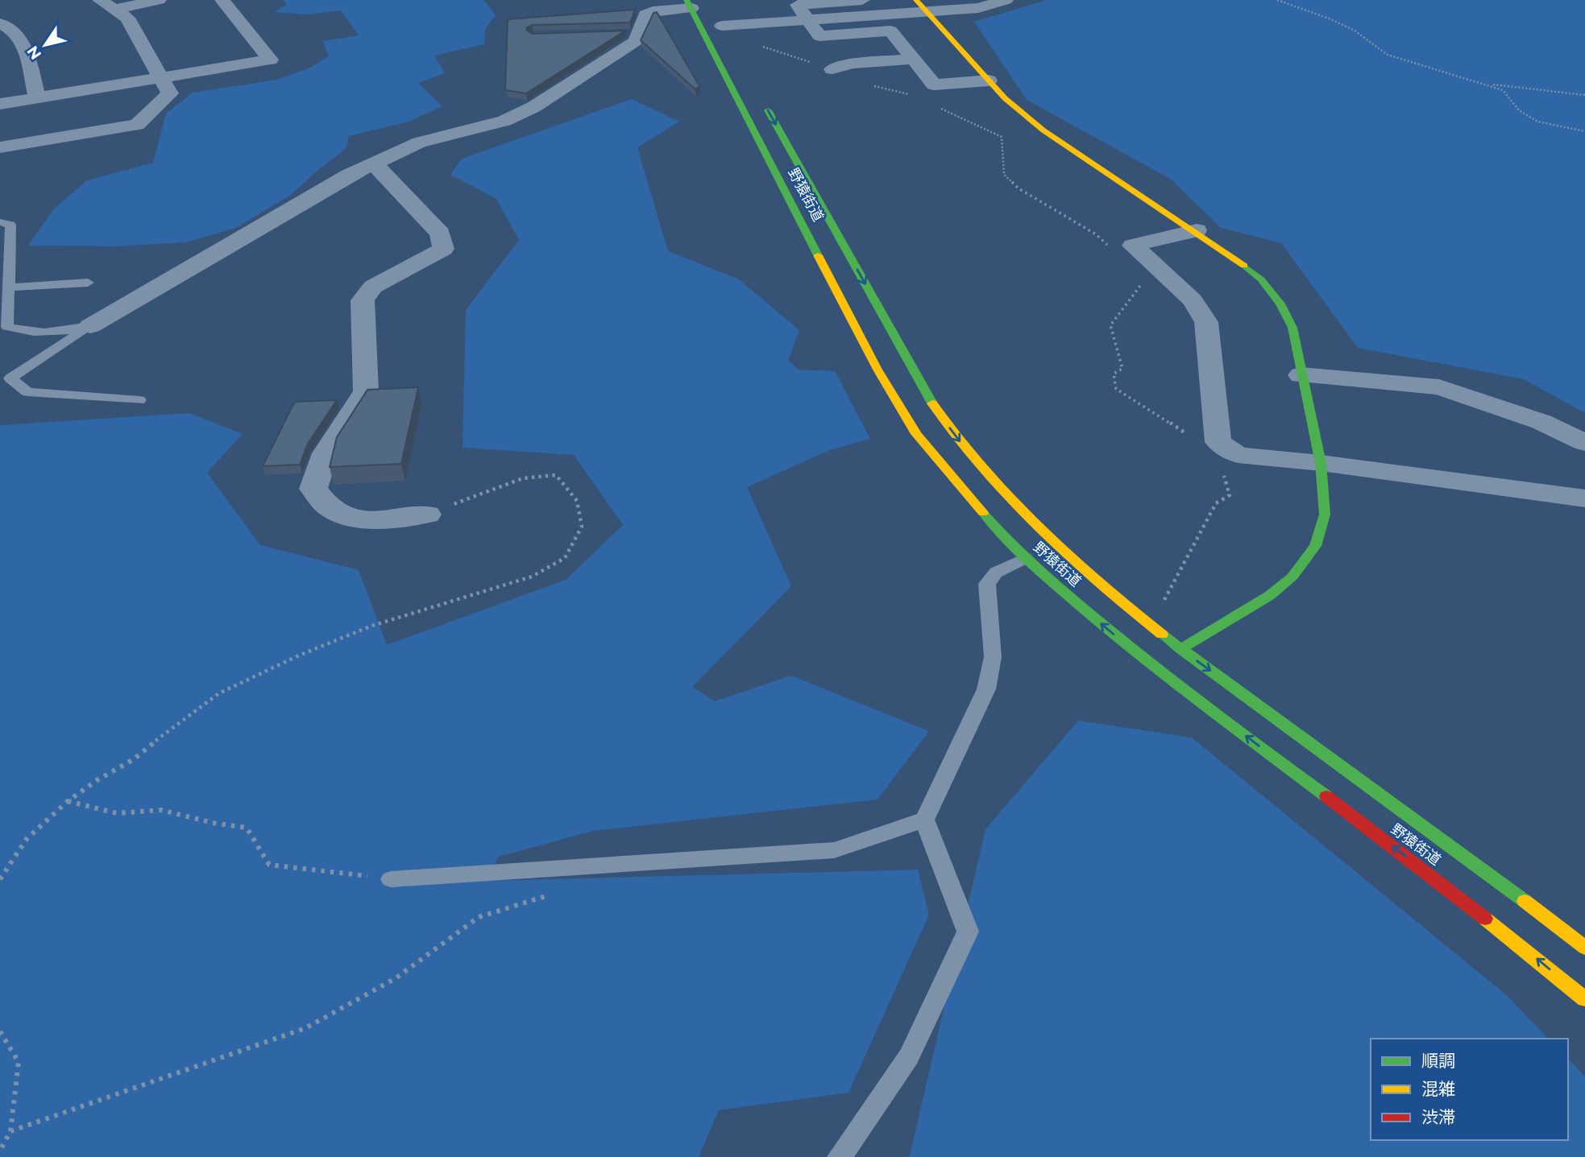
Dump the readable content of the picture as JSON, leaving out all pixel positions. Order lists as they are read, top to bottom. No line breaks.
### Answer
{"streets":{"main road":["野猿街道"]},"legend":["順調","混雑","渋滞"],"north":"bottom left"}
